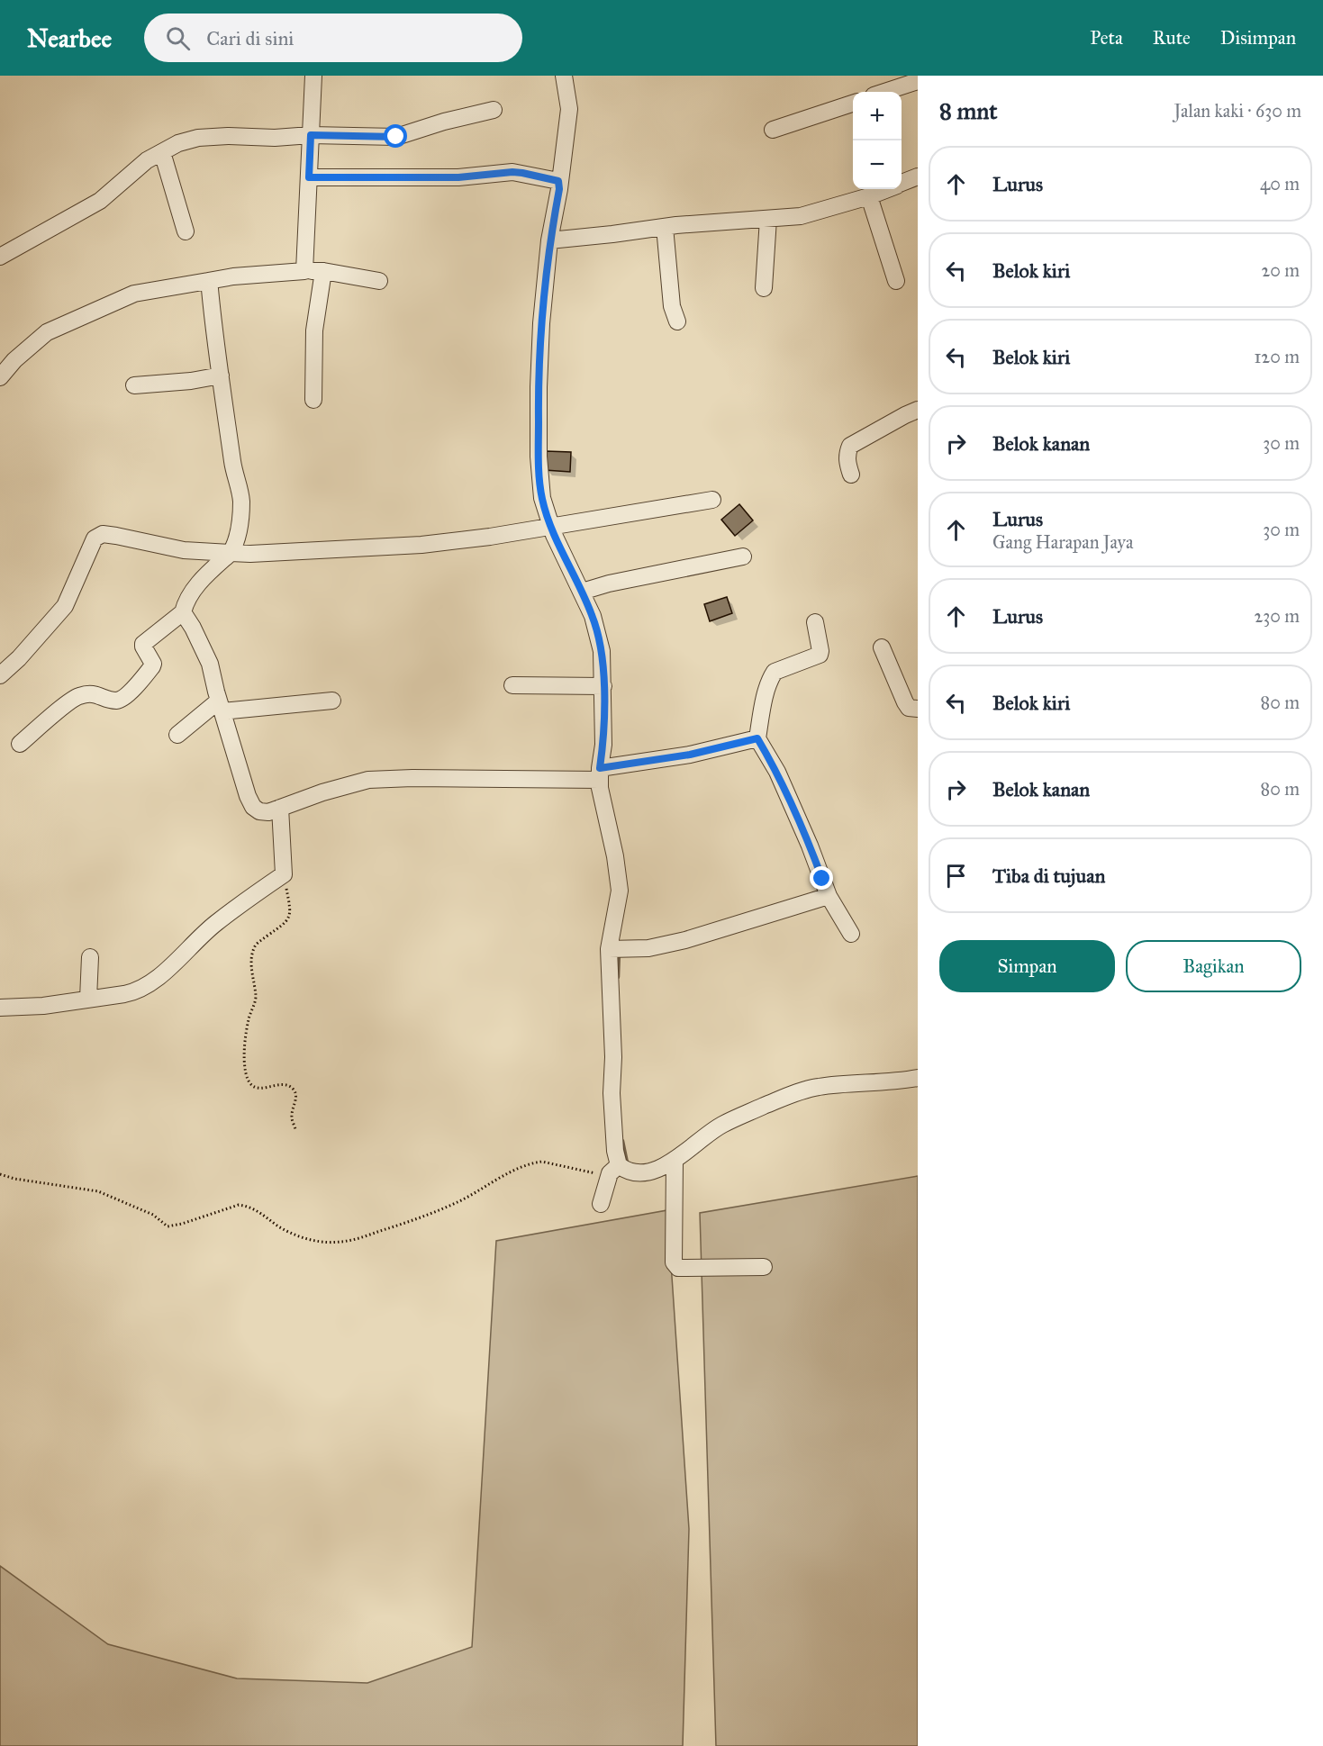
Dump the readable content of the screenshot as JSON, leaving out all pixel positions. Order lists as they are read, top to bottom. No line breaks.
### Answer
{"page":{"header":"Nearbee","search":"Cari di sini","nav":["Peta","Rute","Disimpan"],"heading":["8 mnt","Jalan kaki · 630 m"],"map_buttons":["+","−"],"list":[["Lurus","40 m"],["Belok kiri","20 m"],["Belok kiri","120 m"],["Belok kanan","30 m"],["Lurus","Gang Harapan Jaya","30 m"],["Lurus","230 m"],["Belok kiri","80 m"],["Belok kanan","80 m"],"Tiba di tujuan"],"buttons":["Simpan","Bagikan"]}}
